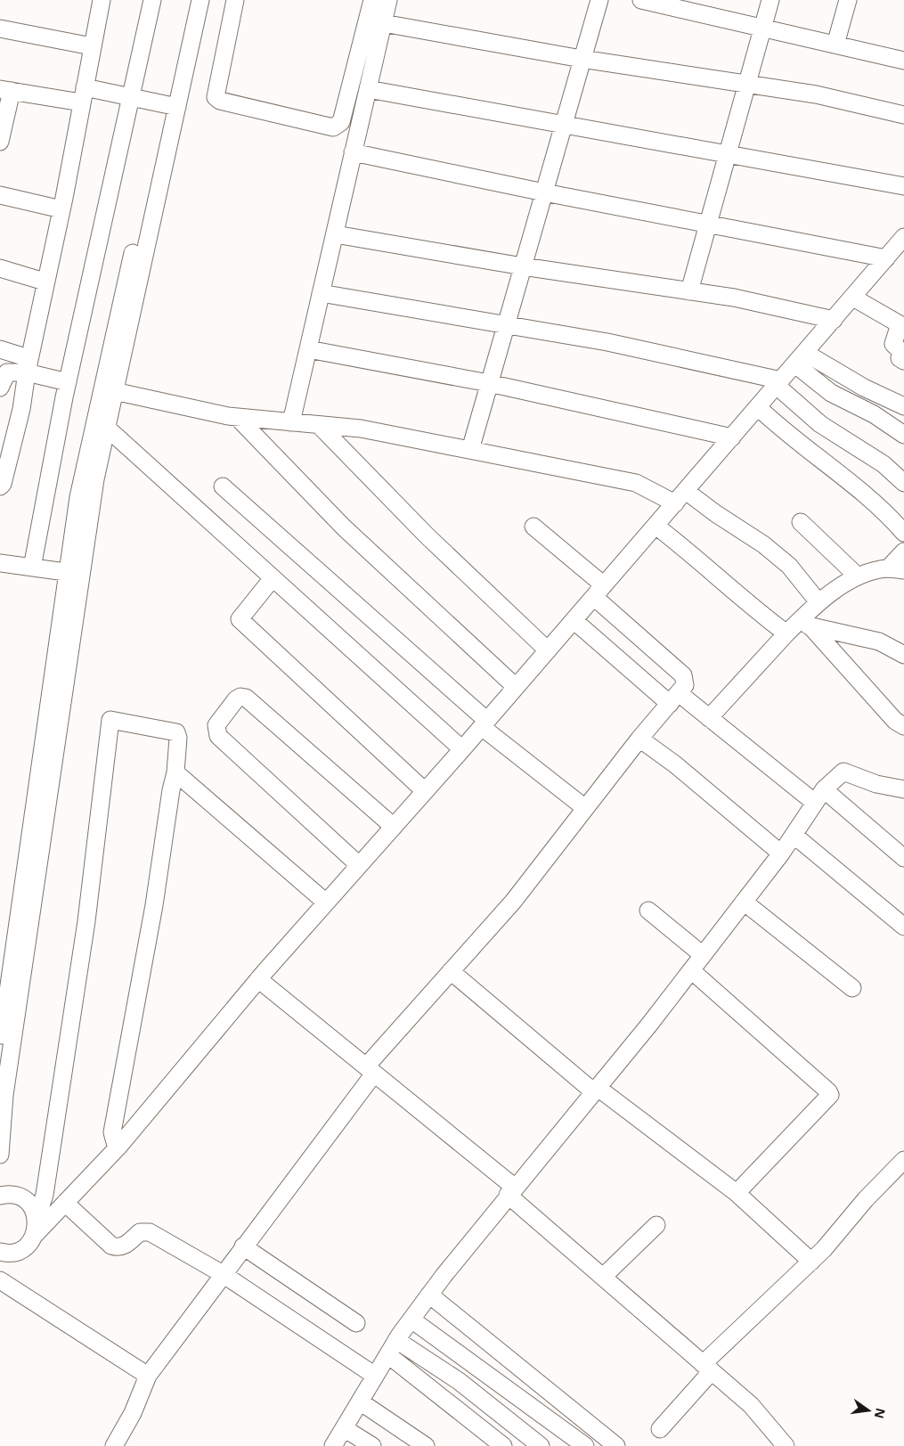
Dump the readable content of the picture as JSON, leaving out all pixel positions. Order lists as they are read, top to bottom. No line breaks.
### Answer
{"north":"right"}
